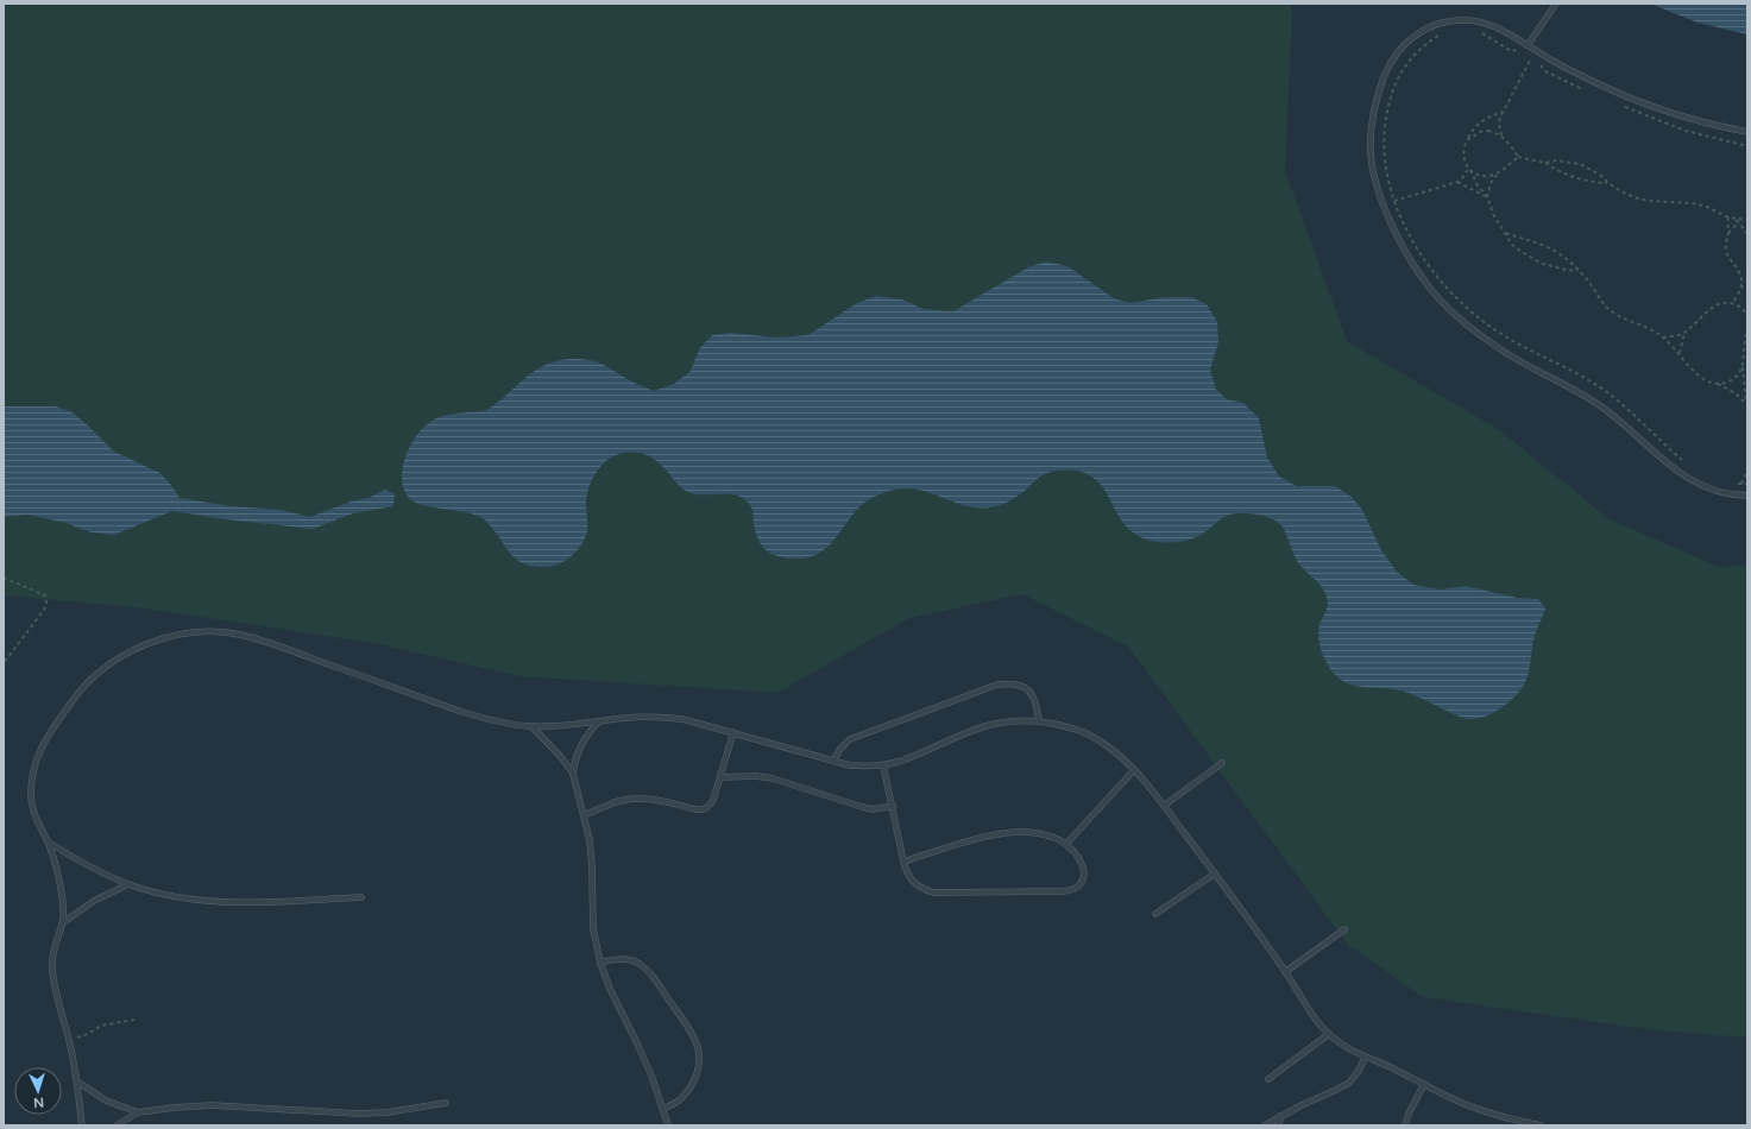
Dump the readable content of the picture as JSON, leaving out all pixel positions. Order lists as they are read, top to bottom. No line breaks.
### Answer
{"north":"bottom"}
